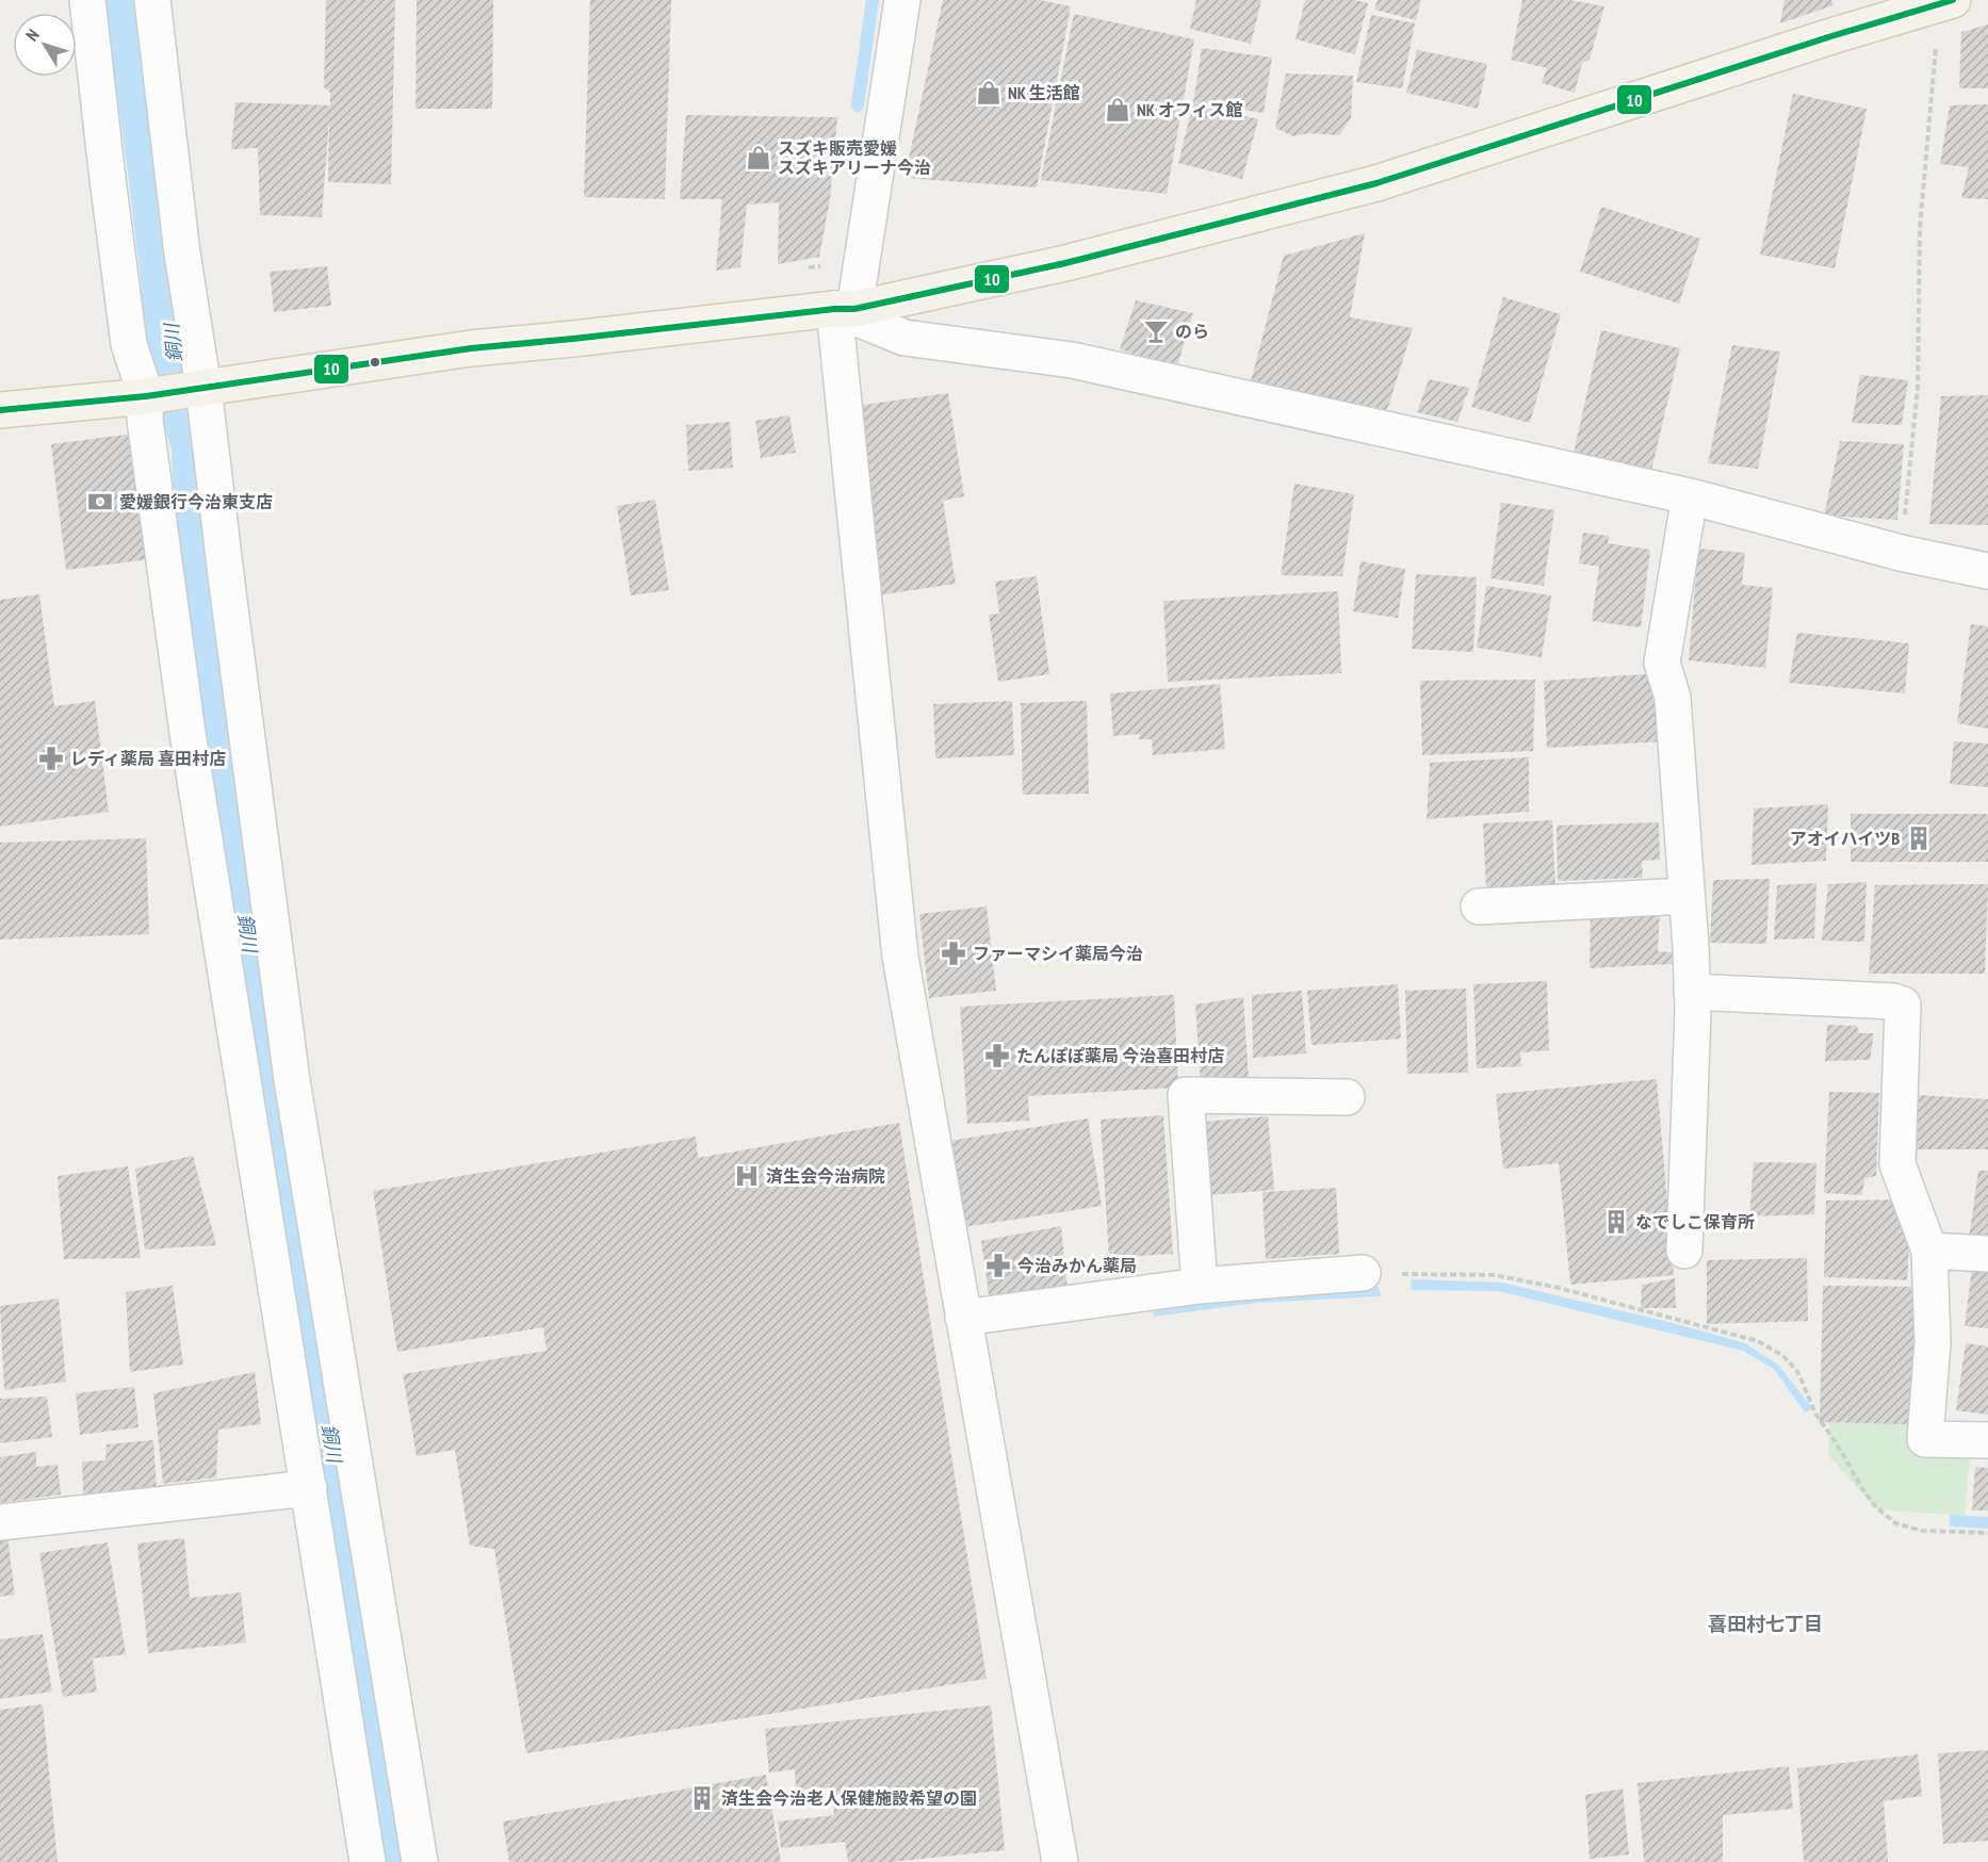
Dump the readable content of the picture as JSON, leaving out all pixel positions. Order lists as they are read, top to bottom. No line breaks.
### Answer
{"districts":["喜田村七丁目"],"water":["銅川"],"places":{"shop":["NK 生活館","NK オフィス館","スズキ販売愛媛 スズキアリーナ今治"],"bar":["のら"],"bank":["愛媛銀行今治東支店"],"pharmacy":["レディ薬局 喜田村店","ファーマシイ薬局今治","たんぽぽ薬局 今治喜田村店","今治みかん薬局"],"building":["アオイハイツB","なでしこ保育所","済生会今治老人保健施設希望の園"],"hospital":["済生会今治病院"]},"lines":["transit line 10"],"north":"top left"}
